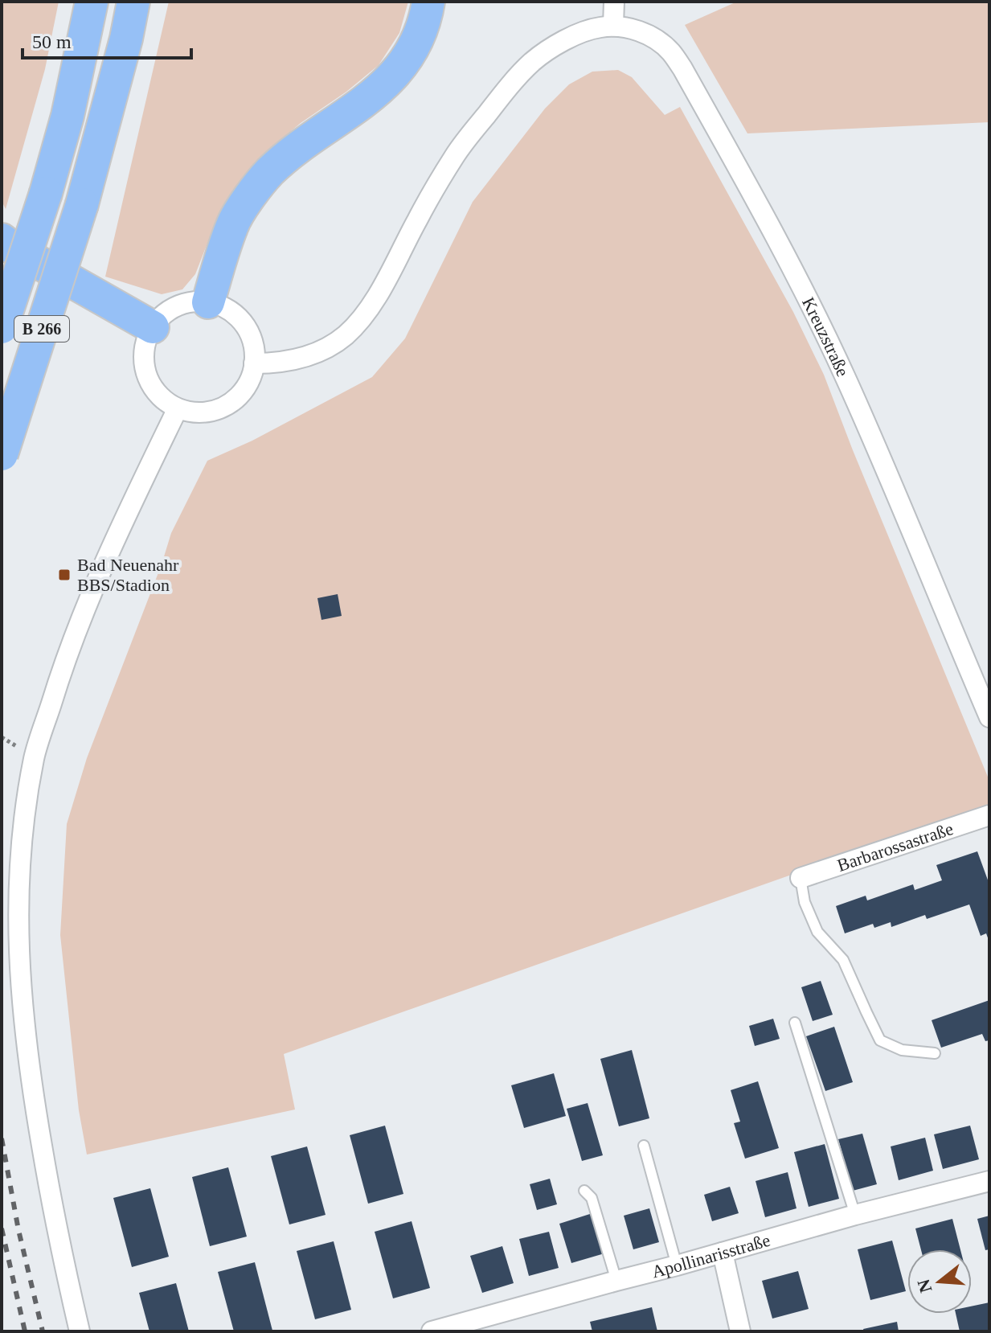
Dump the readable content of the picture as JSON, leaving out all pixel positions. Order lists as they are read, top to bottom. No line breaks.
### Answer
{"streets":{"highway":["B 266"],"street":["Kreuzstraße","Barbarossastraße","Apollinarisstraße"]},"places":{"transit":["Bad Neuenahr BBS/Stadion"]},"scale_bar":"50 m","north":"left"}
